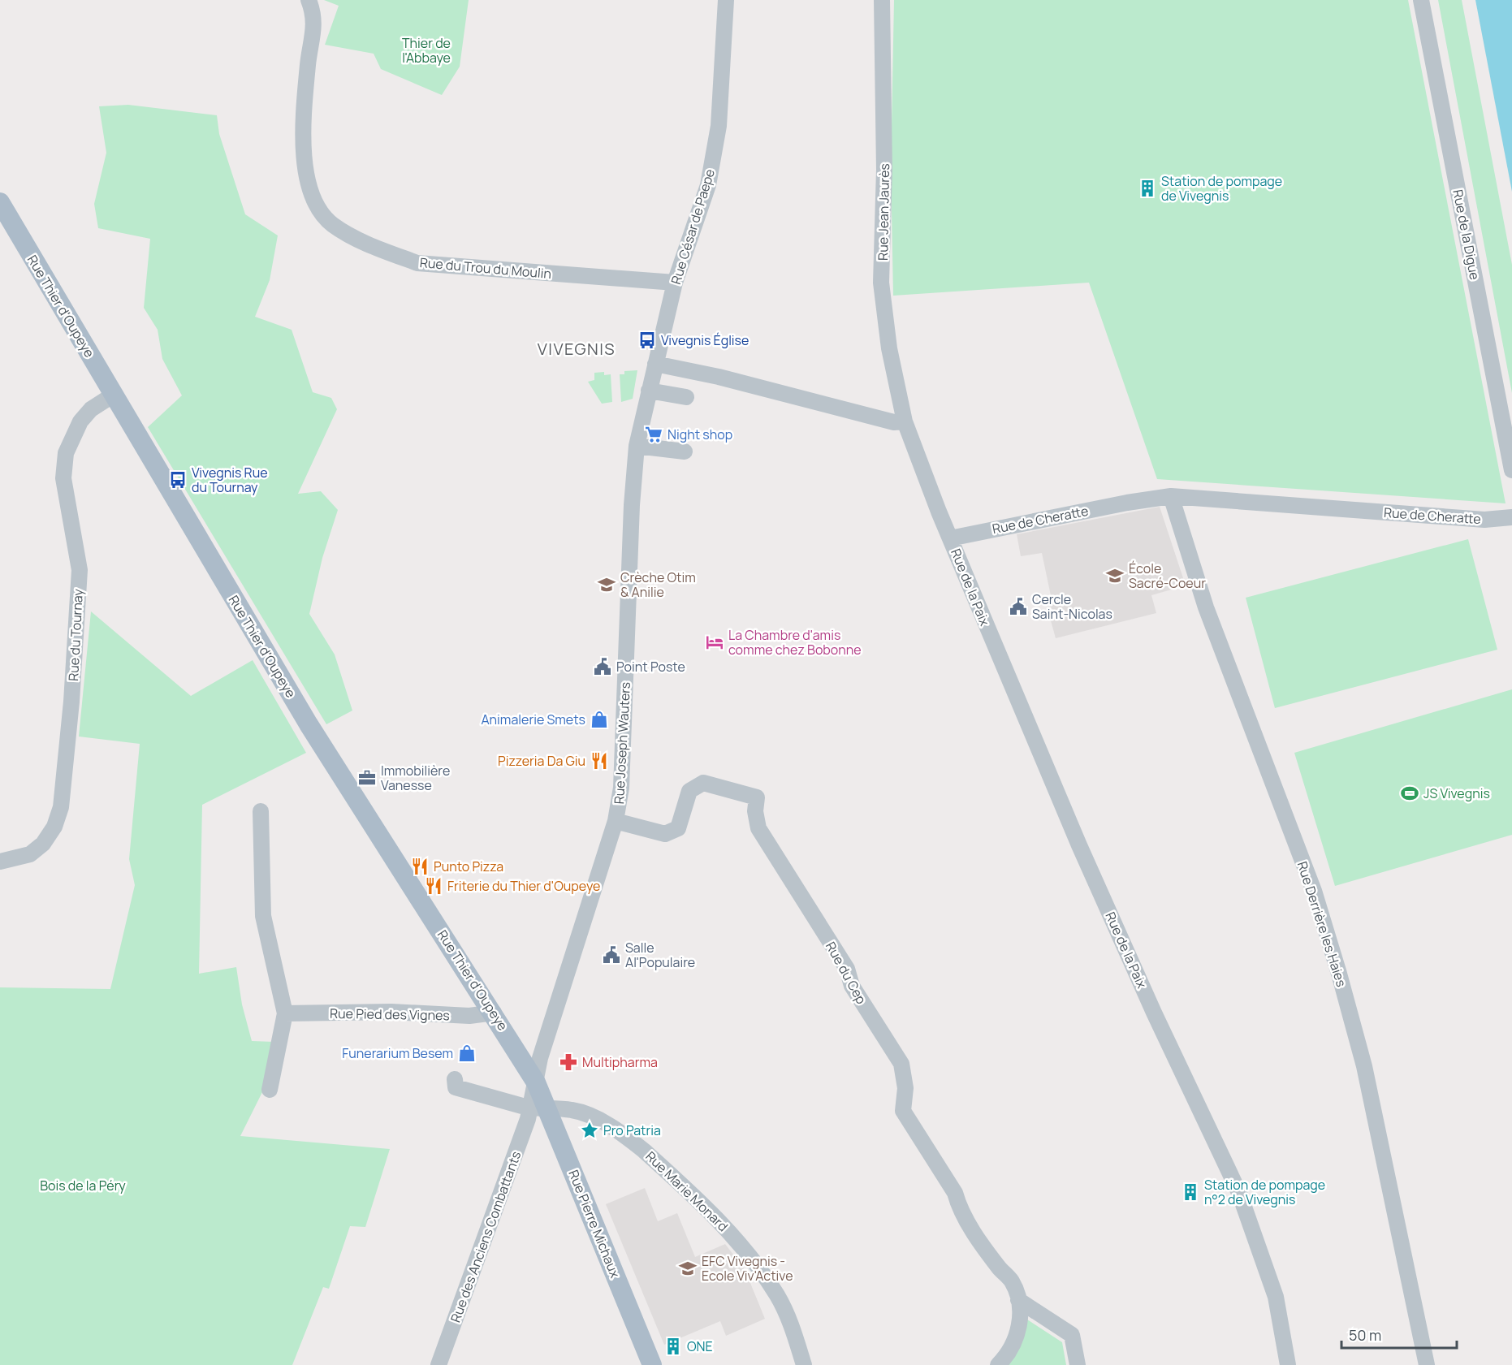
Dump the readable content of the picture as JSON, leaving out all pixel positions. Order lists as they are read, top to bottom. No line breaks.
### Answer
{"streets":{"main road":["Rue Thier d'Oupeye","Rue Pierre Michaux"],"street":["Rue Jean Jaurès","Rue César de Paepe","Rue de la Digue","Rue du Trou du Moulin","Rue de Cheratte","Rue de la Paix","Rue du Tournay","Rue Joseph Wauters","Rue Derrière les Haies","Rue du Cep","Rue Pied des Vignes","Rue Marie Monard","Rue des Anciens Combattants"]},"crossings":[["Rue César de Paepe","Rue du Trou du Moulin"],["Rue César de Paepe","Rue Joseph Wauters"],["Rue Thier d'Oupeye","Rue du Tournay"],["Rue Thier d'Oupeye","Rue Joseph Wauters"],["Rue Thier d'Oupeye","Rue Pied des Vignes"],["Rue Thier d'Oupeye","Rue Pierre Michaux"],["Rue de Cheratte","Rue de la Paix"],["Rue de Cheratte","Rue Derrière les Haies"],["Rue Joseph Wauters","Rue du Cep"],["Rue Joseph Wauters","Rue Pierre Michaux"],["Rue Marie Monard","Rue Pierre Michaux"],["Rue Marie Monard","Rue des Anciens Combattants"],["Rue Pierre Michaux","Rue des Anciens Combattants"]],"districts":["VIVEGNIS"],"parks":["Thier de l'Abbaye","Bois de la Péry"],"places":{"building":["Station de pompage de Vivegnis","Station de pompage n°2 de Vivegnis","ONE"],"bus stop":["Vivegnis Église","Vivegnis Rue du Tournay"],"supermarket":["Night shop"],"school or university":["École Sacré-Coeur","Crèche Otim & Anilie","EFC Vivegnis - Ecole Viv'Active"],"public building":["Cercle Saint-Nicolas","Point Poste","Salle Al'Populaire"],"hotel":["La Chambre d'amis comme chez Bobonne"],"shop":["Animalerie Smets","Funerarium Besem"],"restaurant":["Pizzeria Da Giu","Punto Pizza","Friterie du Thier d'Oupeye"],"office":["Immobilière Vanesse"],"sports":["JS Vivegnis"],"pharmacy":["Multipharma"],"place":["Pro Patria"]},"scale_bar":"50 m"}
